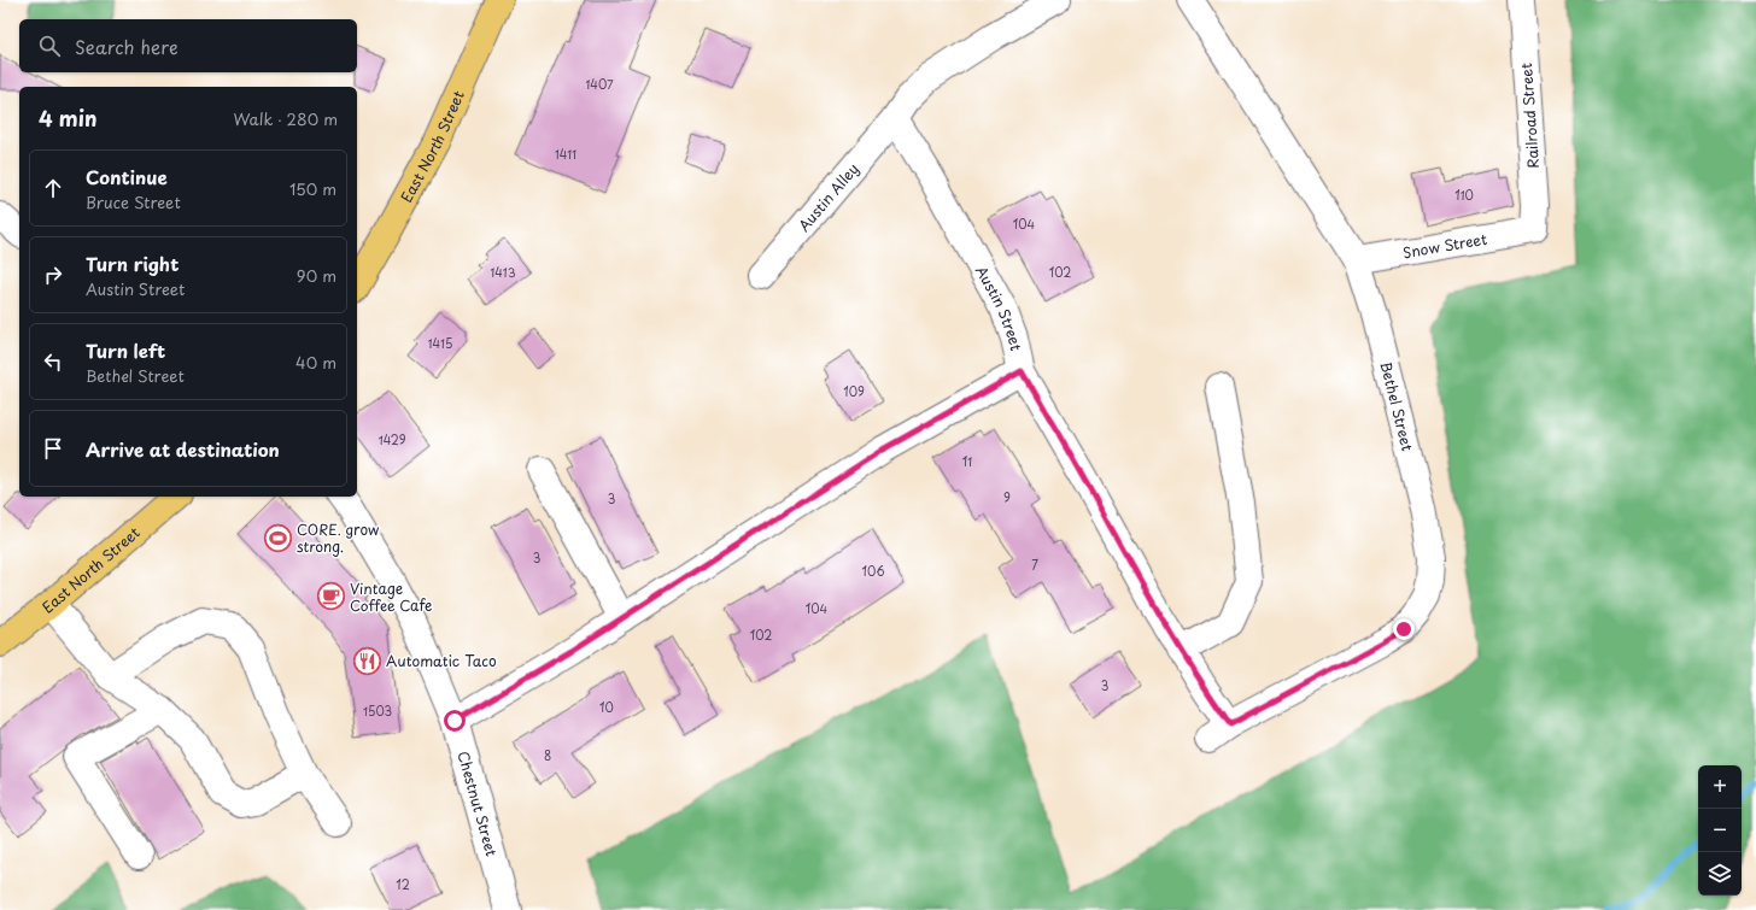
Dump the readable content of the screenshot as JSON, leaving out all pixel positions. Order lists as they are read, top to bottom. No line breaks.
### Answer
{"streets":{"main road":["East North Street"],"street":["Railroad Street","Austin Alley","Snow Street","Austin Street","Bethel Street","Chestnut Street"]},"crossings":[["Railroad Street","Snow Street"],["Austin Alley","Austin Street"],["Snow Street","Bethel Street"],["Austin Street","Bethel Street"]],"places":{"sports":["CORE. grow strong."],"cafe":["Vintage Coffee Cafe"],"restaurant":["Automatic Taco"]},"house_numbers":["1407","1411","110","104","1413","102","1415","109","1429","11","9","3","3","7","106","104","102","3","10","1503","8","12"],"page":{"search":"Search here","heading":["4 min","Walk · 280 m"],"list":[["Continue","Bruce Street","150 m"],["Turn right","Austin Street","90 m"],["Turn left","Bethel Street","40 m"],"Arrive at destination"],"map_buttons":["+","−"]}}
